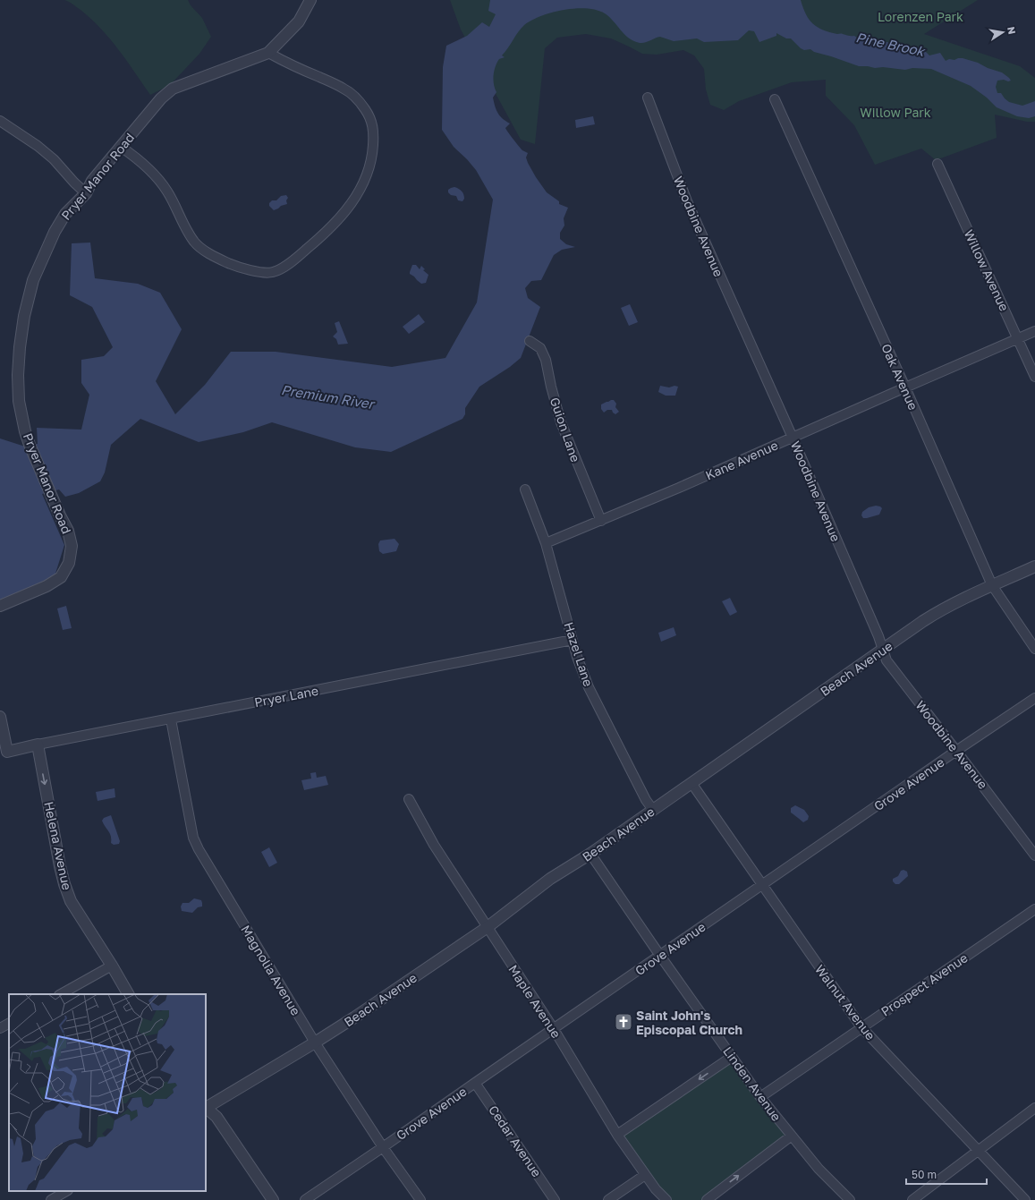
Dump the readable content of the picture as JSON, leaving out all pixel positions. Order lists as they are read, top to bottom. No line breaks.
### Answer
{"streets":{"street":["Pryer Manor Road","Woodbine Avenue","Willow Avenue","Oak Avenue","Guion Lane","Kane Avenue","Hazel Lane","Beach Avenue","Pryer Lane","Grove Avenue","Helena Avenue","Magnolia Avenue","Prospect Avenue","Maple Avenue","Walnut Avenue","Linden Avenue","Cedar Avenue"]},"crossings":[["Woodbine Avenue","Kane Avenue"],["Woodbine Avenue","Beach Avenue"],["Woodbine Avenue","Grove Avenue"],["Willow Avenue","Kane Avenue"],["Oak Avenue","Kane Avenue"],["Oak Avenue","Beach Avenue"],["Guion Lane","Kane Avenue"],["Kane Avenue","Hazel Lane"],["Hazel Lane","Beach Avenue"],["Hazel Lane","Pryer Lane"],["Beach Avenue","Magnolia Avenue"],["Beach Avenue","Maple Avenue"],["Beach Avenue","Walnut Avenue"],["Beach Avenue","Linden Avenue"],["Pryer Lane","Helena Avenue"],["Pryer Lane","Magnolia Avenue"],["Grove Avenue","Magnolia Avenue"],["Grove Avenue","Maple Avenue"],["Grove Avenue","Walnut Avenue"],["Grove Avenue","Linden Avenue"],["Grove Avenue","Cedar Avenue"],["Prospect Avenue","Walnut Avenue"],["Prospect Avenue","Linden Avenue"]],"one_way":["Helena Avenue"],"water":["Pine Brook","Premium River"],"parks":["Lorenzen Park","Willow Park"],"places":{"church":["Saint John's Episcopal Church"]},"scale_bar":"50 m","north":"right"}
